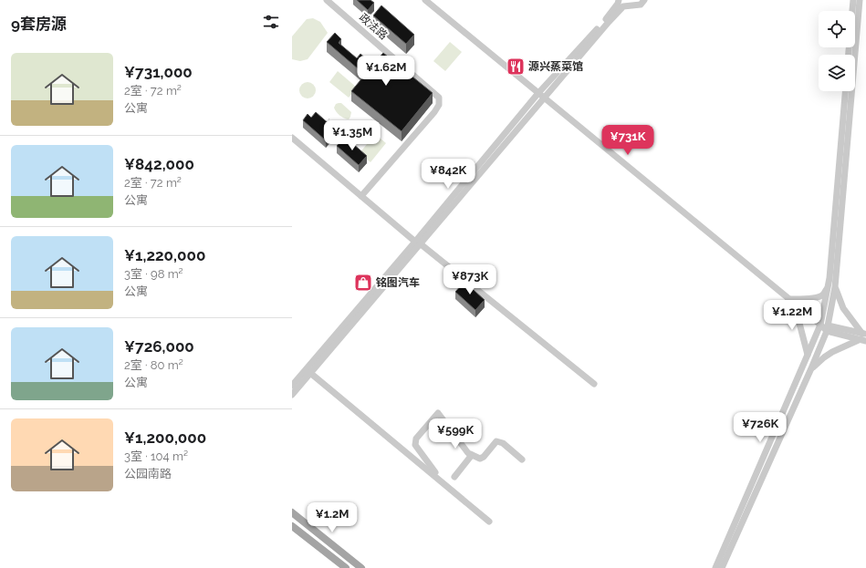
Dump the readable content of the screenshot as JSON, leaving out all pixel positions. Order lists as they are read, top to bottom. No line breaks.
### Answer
{"streets":{"street":["政法路"]},"places":{"restaurant":["源兴蒸菜馆"],"shop":["铭图汽车"]},"page":{"heading":"9套房源","list":[{"name":"¥731,000","note":"2室 · 72 m² · 公寓"},{"name":"¥842,000","note":"2室 · 72 m² · 公寓"},{"name":"¥1,220,000","note":"3室 · 98 m² · 公寓"},{"name":"¥726,000","note":"2室 · 80 m² · 公寓"},{"name":"¥1,200,000","note":"3室 · 104 m² · 公园南路"}],"price":["¥1.62M","¥1.35M","¥731K","¥842K","¥873K","¥1.22M","¥726K","¥599K","¥1.2M"]}}
